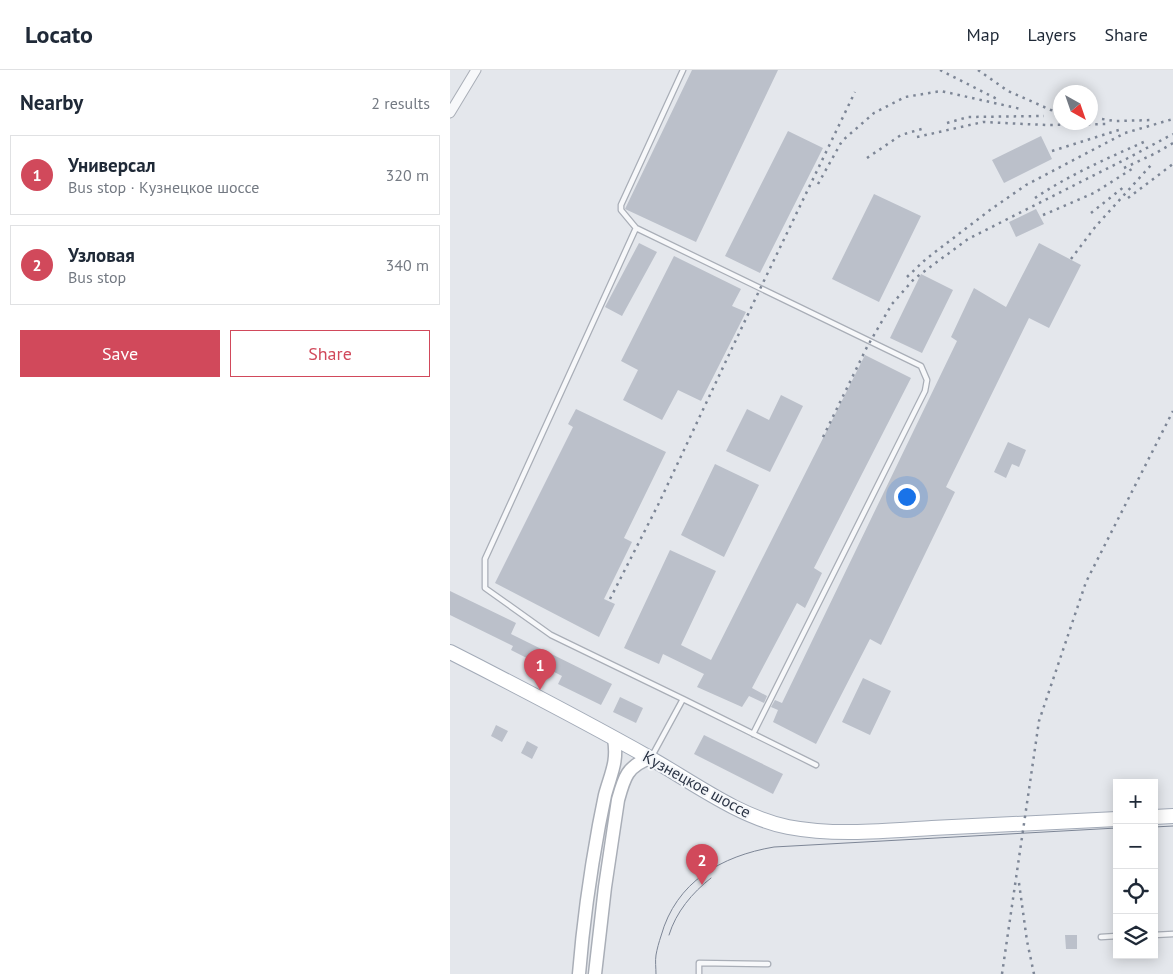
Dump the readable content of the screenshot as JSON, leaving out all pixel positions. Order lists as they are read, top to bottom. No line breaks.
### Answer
{"streets":{"main road":["Кузнецкое шоссе"]},"north":"bottom right","page":{"header":"Locato","nav":["Map","Layers","Share"],"heading":["Nearby","2 results"],"list":[{"mark":"1","name":"Универсал","note":"Bus stop · Кузнецкое шоссе","value":"320 m"},{"mark":"2","name":"Узловая","note":"Bus stop","value":"340 m"}],"buttons":["Save","Share"],"pins":["1","2"],"map_buttons":["+","−"]}}
